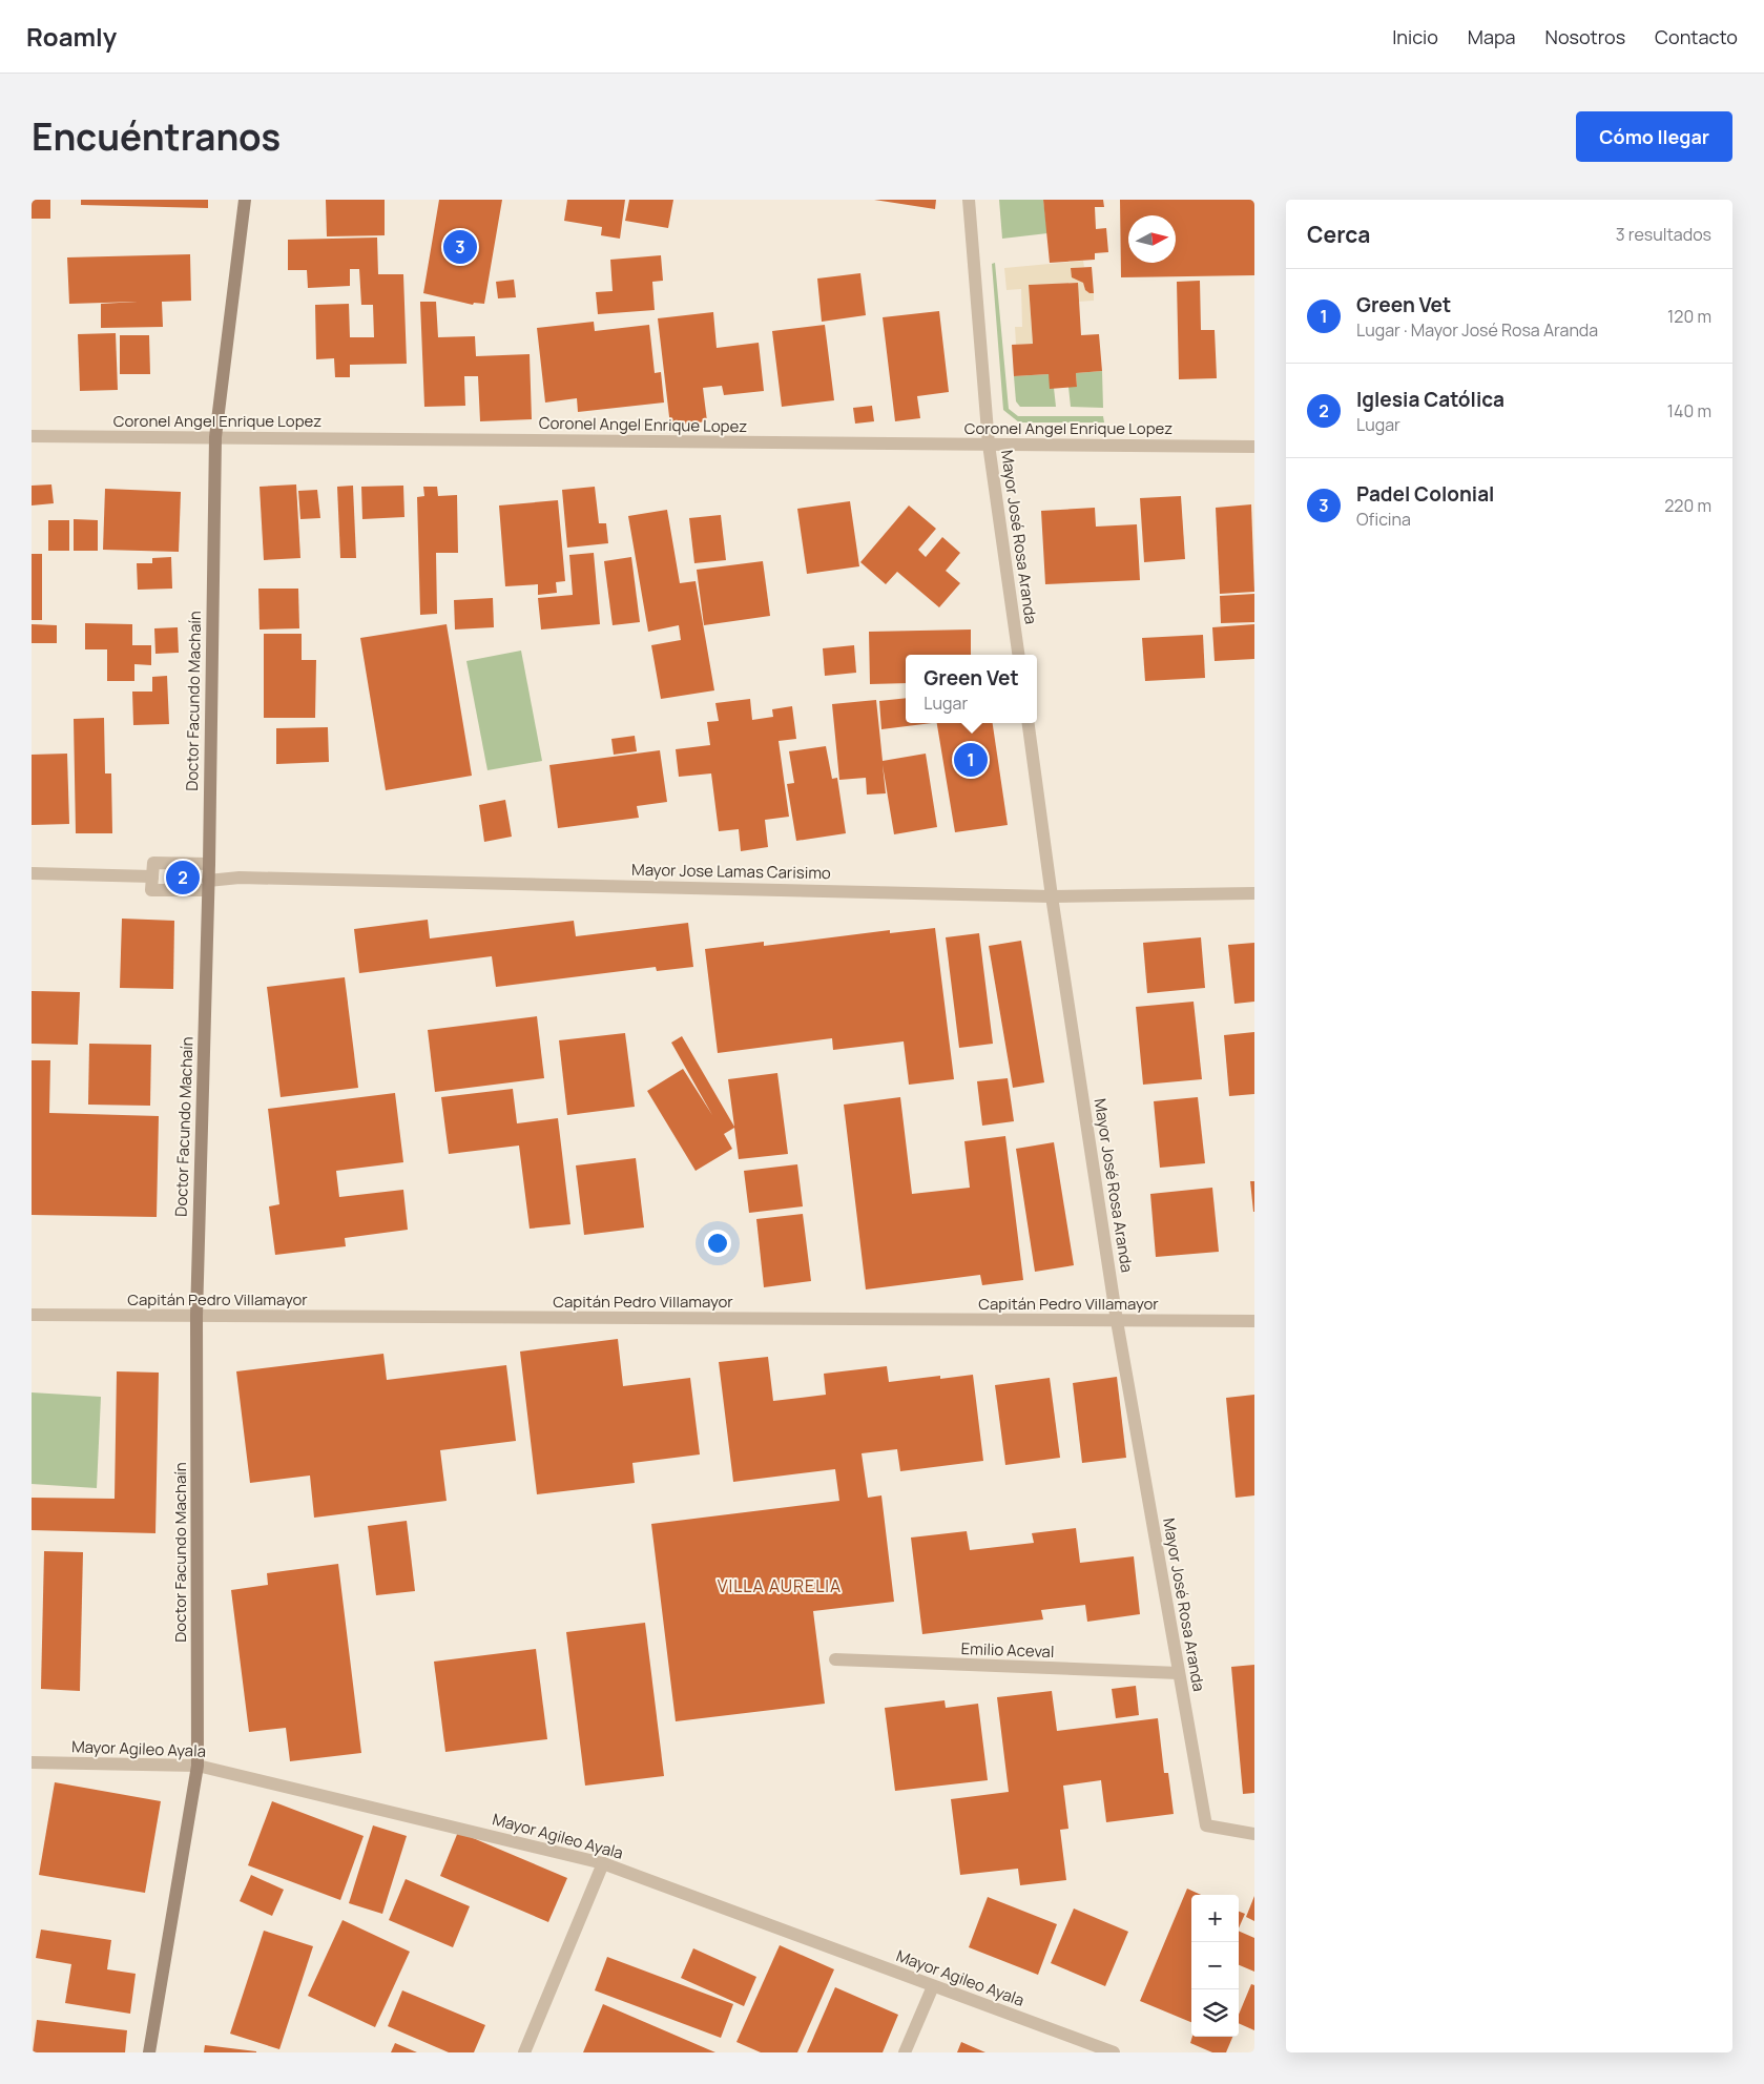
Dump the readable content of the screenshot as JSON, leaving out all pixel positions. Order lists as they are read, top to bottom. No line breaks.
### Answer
{"streets":{"main road":["Doctor Facundo Machaín"],"street":["Coronel Angel Enrique Lopez","Mayor José Rosa Aranda","Mayor Jose Lamas Carisimo","Capitán Pedro Villamayor","Emilio Aceval","Mayor Agileo Ayala"]},"crossings":[["Coronel Angel Enrique Lopez","Mayor José Rosa Aranda"],["Coronel Angel Enrique Lopez","Doctor Facundo Machaín"],["Mayor José Rosa Aranda","Mayor Jose Lamas Carisimo"],["Mayor José Rosa Aranda","Capitán Pedro Villamayor"],["Mayor José Rosa Aranda","Emilio Aceval"],["Doctor Facundo Machaín","Mayor Jose Lamas Carisimo"],["Doctor Facundo Machaín","Capitán Pedro Villamayor"],["Doctor Facundo Machaín","Mayor Agileo Ayala"]],"districts":["VILLA AURELIA"],"north":"right","page":{"header":"Roamly","nav":["Inicio","Mapa","Nosotros","Contacto"],"title":"Encuéntranos","buttons":"Cómo llegar","heading":["Cerca","3 resultados"],"pins":["3","1","2"],"list":[{"mark":"1","name":"Green Vet","note":"Lugar · Mayor José Rosa Aranda","value":"120 m"},{"mark":"2","name":"Iglesia Católica","note":"Lugar","value":"140 m"},{"mark":"3","name":"Padel Colonial","note":"Oficina","value":"220 m"}],"popup":["Green Vet","Lugar"],"map_buttons":["+","−"]}}
